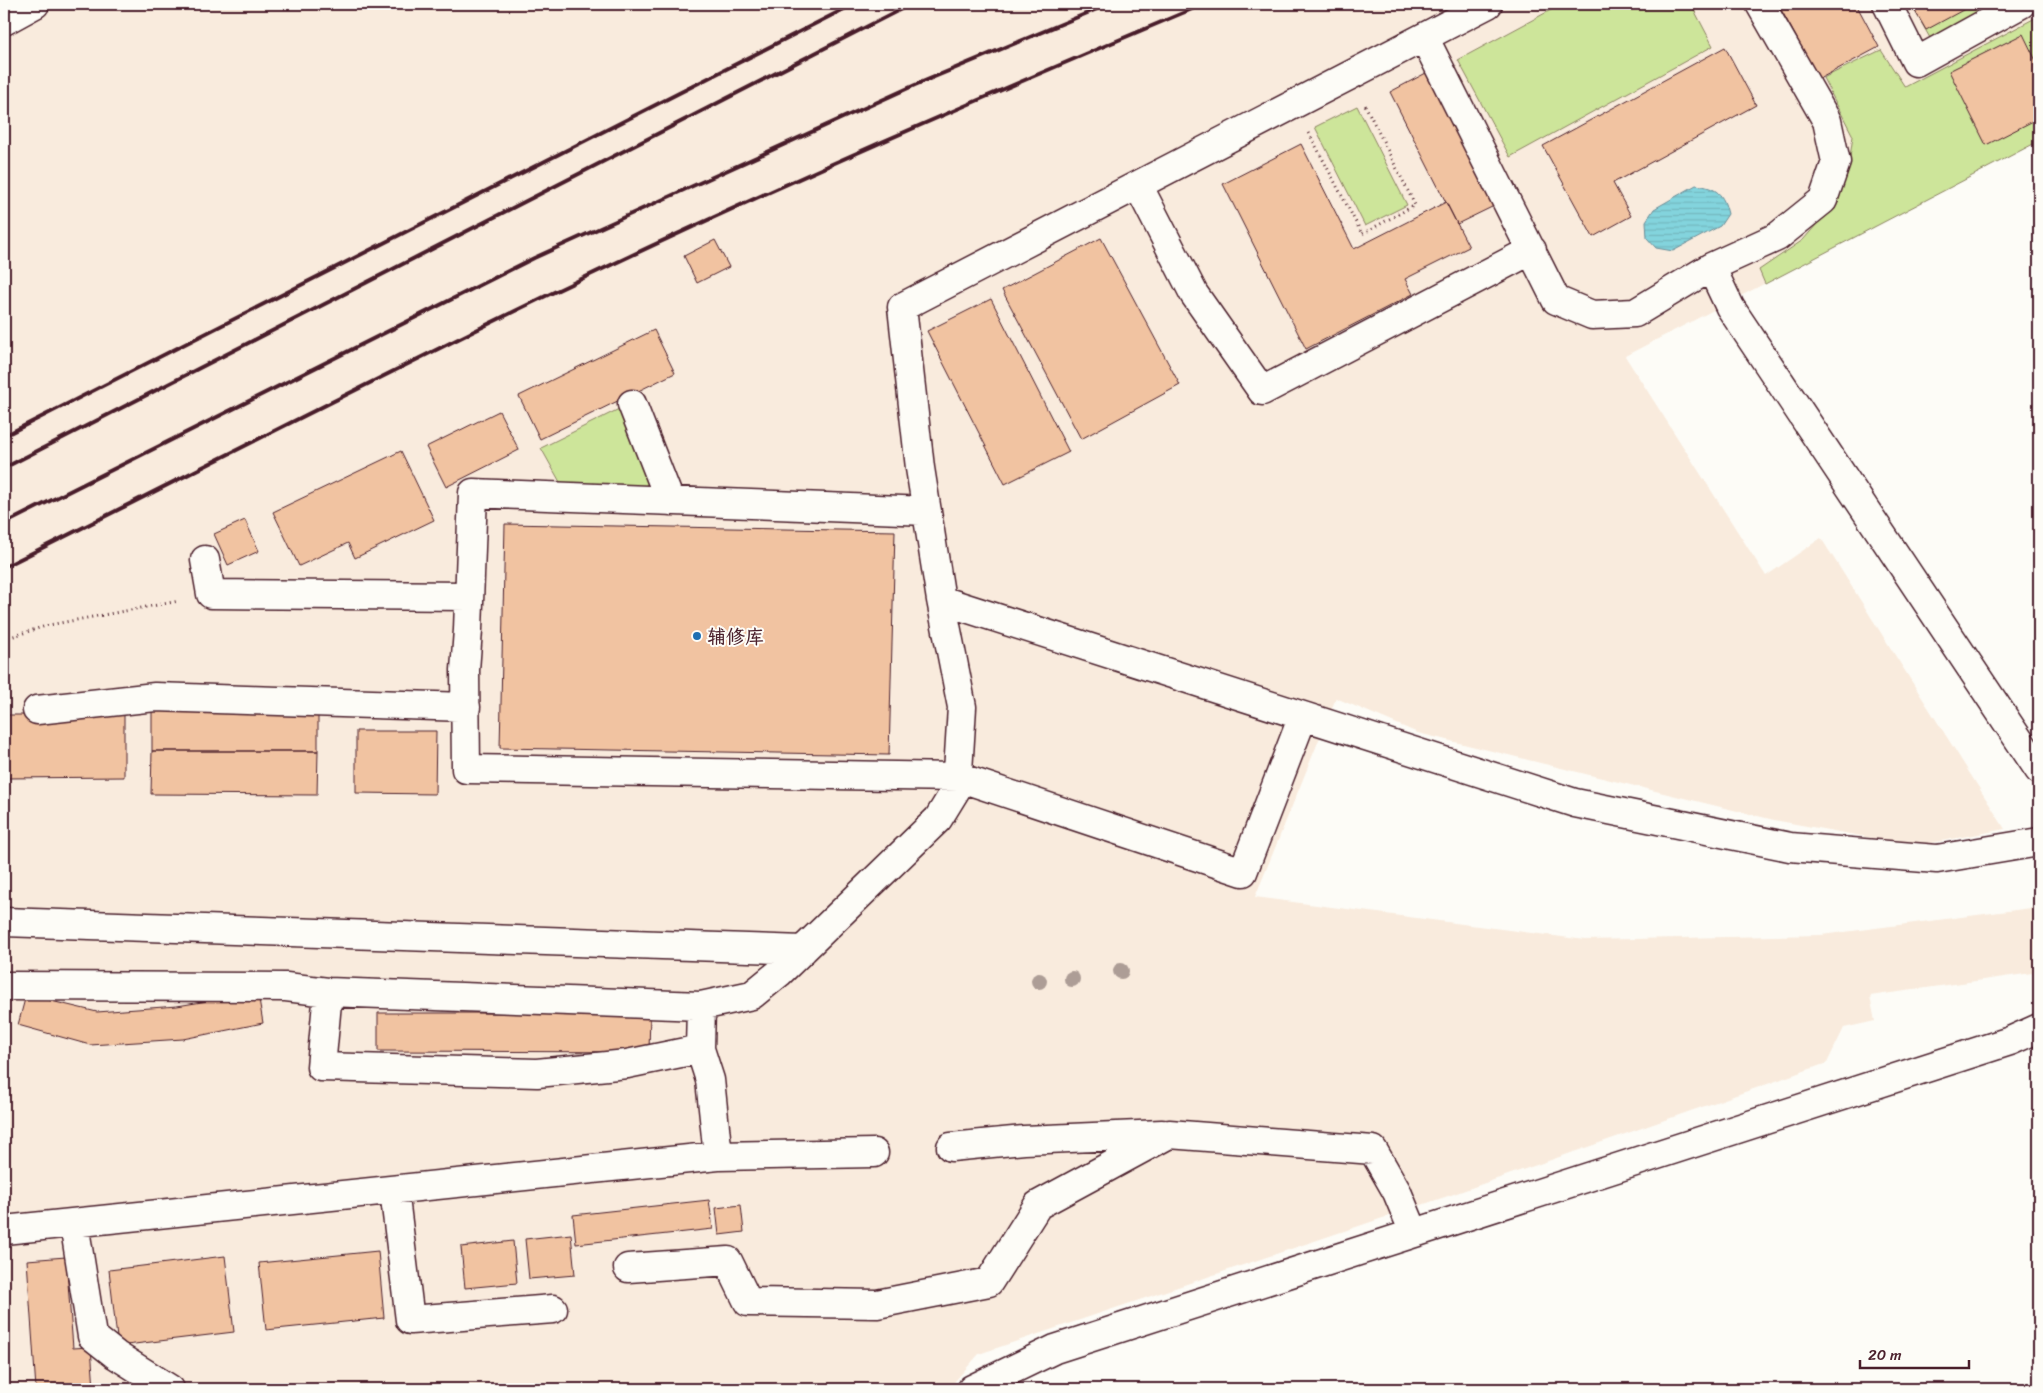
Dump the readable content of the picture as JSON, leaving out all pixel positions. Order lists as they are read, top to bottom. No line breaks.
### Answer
{"places":["辅修库"],"scale_bar":"20 m"}
